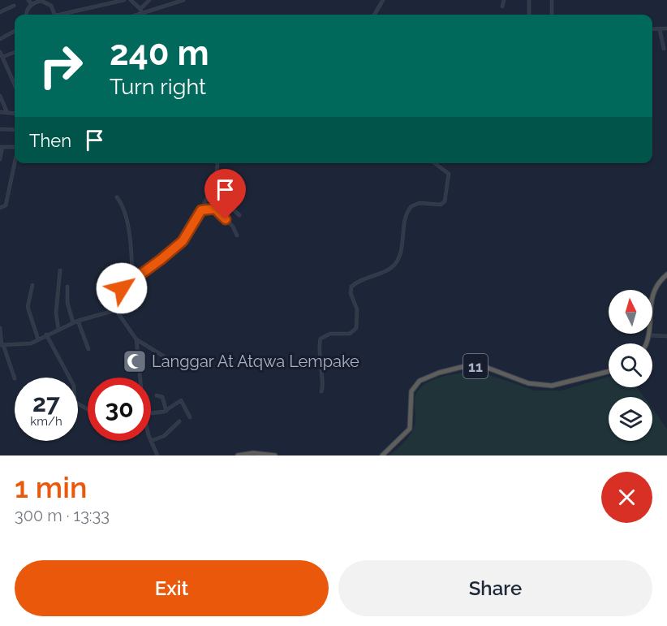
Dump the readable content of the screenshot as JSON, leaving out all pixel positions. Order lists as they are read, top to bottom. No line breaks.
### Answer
{"streets":{"highway":["11"]},"places":{"mosque":["Langgar At Atqwa Lempake"]},"north":"top","page":{"turn":["240 m","Turn right"],"then":"Then","speed":"27 km/h","limit":"30","heading":["1 min","300 m · 13:33"],"buttons":["Exit","Share"]}}
